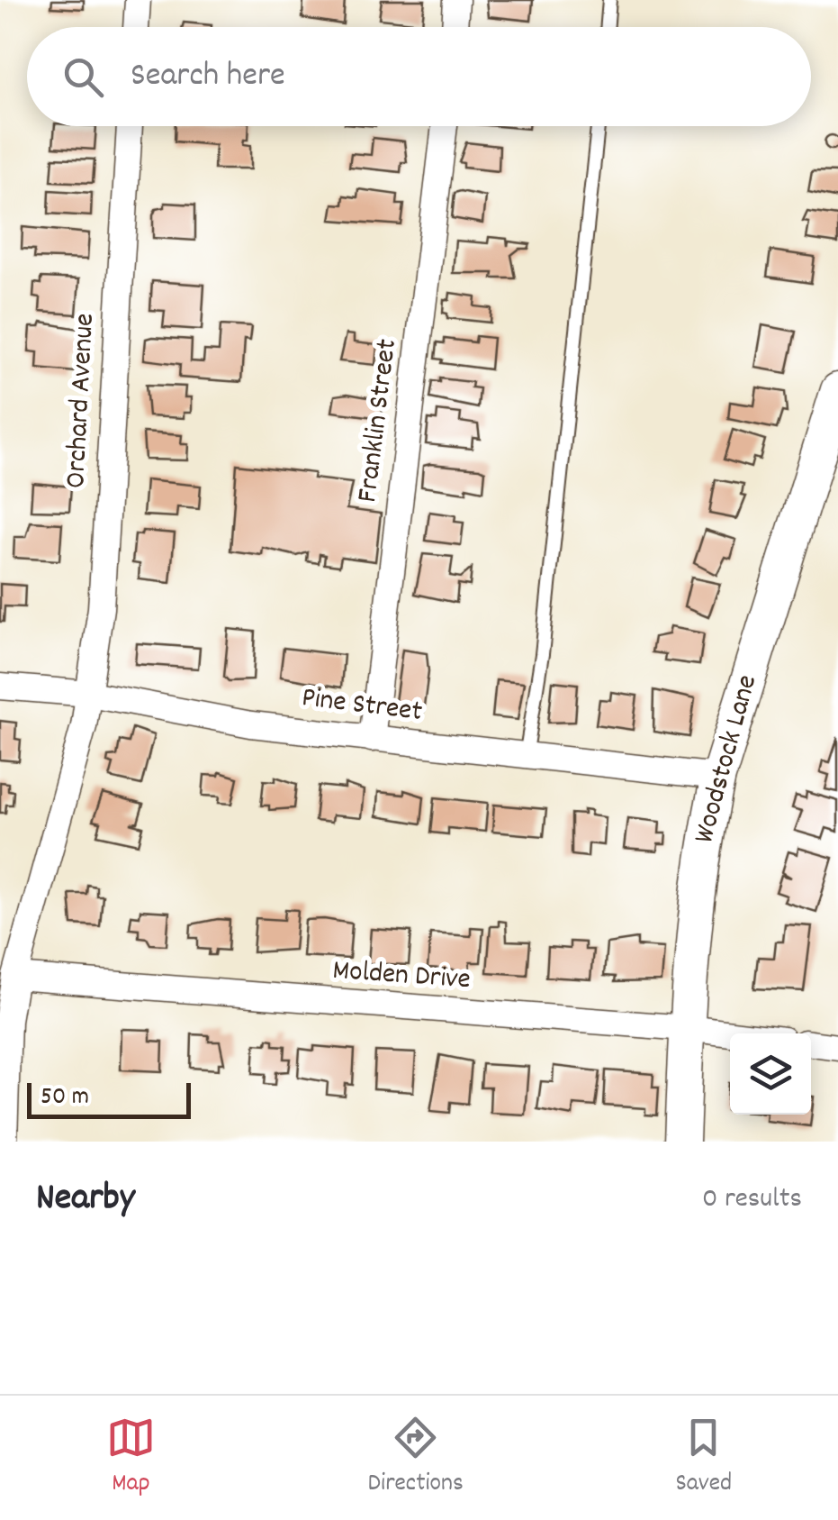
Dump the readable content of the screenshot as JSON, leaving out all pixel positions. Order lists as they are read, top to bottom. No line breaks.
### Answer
{"streets":{"street":["Orchard Avenue","Franklin Street","Pine Street","Woodstock Lane","Molden Drive"]},"crossings":[["Orchard Avenue","Pine Street"],["Orchard Avenue","Molden Drive"],["Franklin Street","Pine Street"],["Pine Street","Woodstock Lane"],["Woodstock Lane","Molden Drive"]],"scale_bar":"50 m","page":{"search":"Search here","scale":"50 m","heading":["Nearby","0 results"],"nav":["Map","Directions","Saved"]}}
